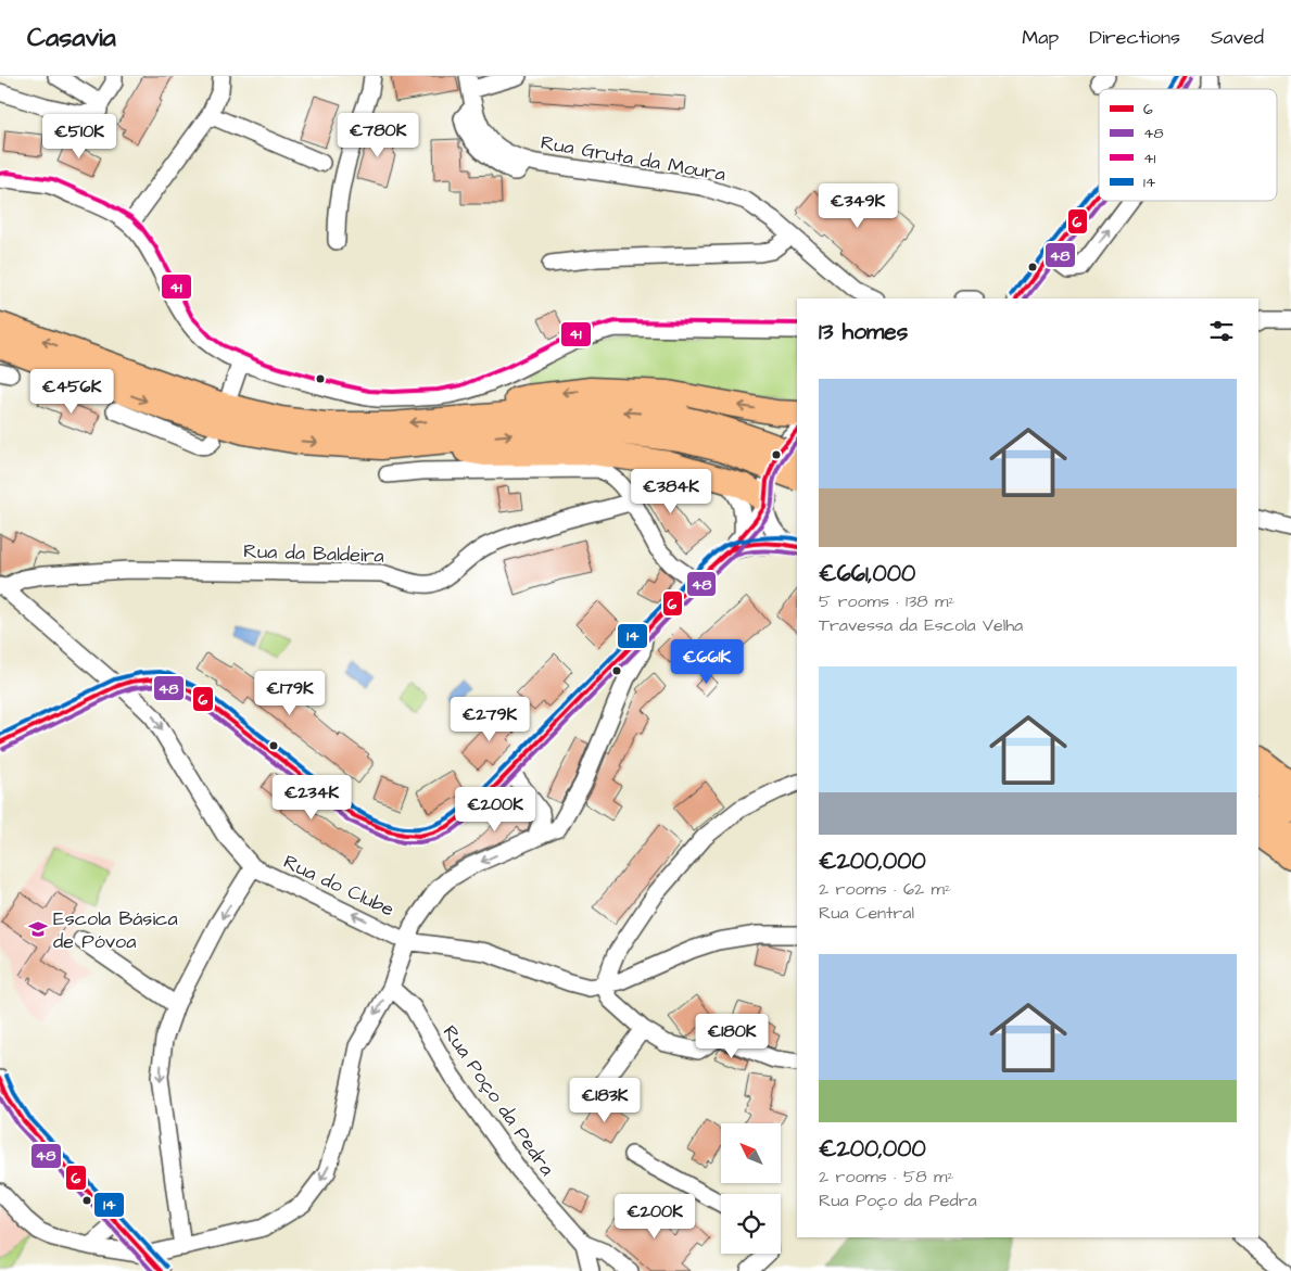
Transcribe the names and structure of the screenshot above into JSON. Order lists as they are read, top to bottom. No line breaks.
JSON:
{"streets":{"street":["Rua Gruta da Moura","Rua da Baldeira","Rua do Clube","Rua Poço da Pedra"]},"places":{"school or university":["Escola Básica de Póvoa"]},"lines":["transit line 6","transit line 14","transit line 48","transit line 41"],"legend":["6","48","41","14"],"north":"top left","page":{"header":"Casavia","nav":["Map","Directions","Saved"],"price":["€780K","€510K","€349K","€456K","€384K","€661K","€179K","€279K","€234K","€200K","€180K","€183K","€200K"],"heading":"13 homes","list":[{"name":"€661,000","note":"5 rooms · 138 m² · Travessa da Escola Velha"},{"name":"€200,000","note":"2 rooms · 62 m² · Rua Central"},{"name":"€200,000","note":"2 rooms · 58 m² · Rua Poço da Pedra"}]}}
